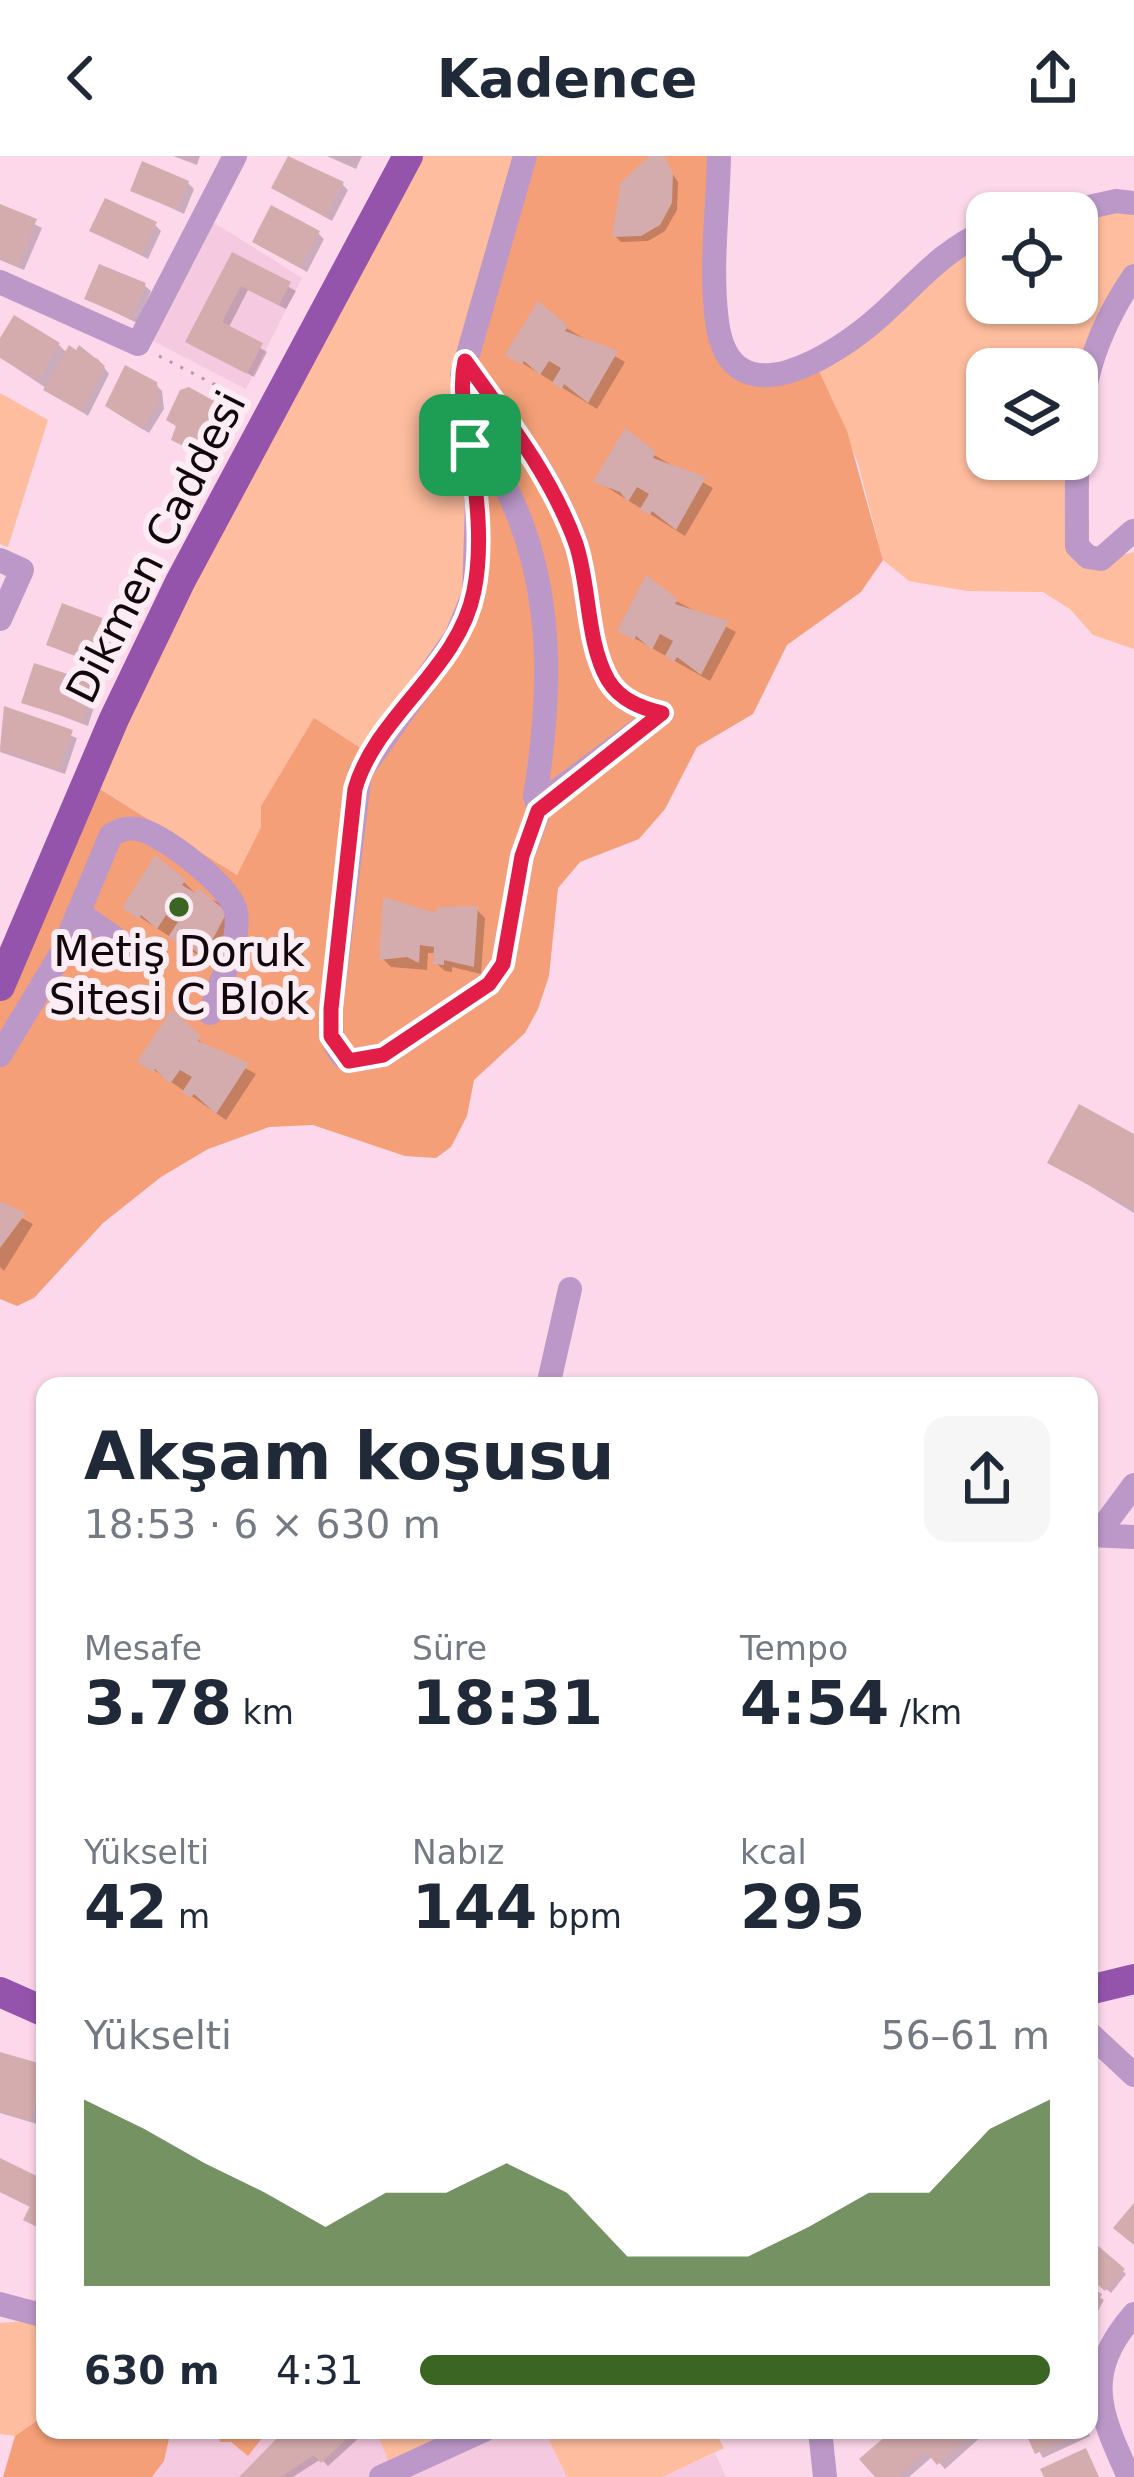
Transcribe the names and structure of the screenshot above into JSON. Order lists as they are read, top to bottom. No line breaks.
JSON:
{"streets":{"main road":["Dikmen Caddesi"]},"places":["Metiş Doruk Sitesi C Blok"],"page":{"header":"Kadence","heading":["Akşam koşusu","18:53 · 6 × 630 m"],"stats":[["Mesafe","3.78 km"],["Süre","18:31"],["Tempo","4:54 /km"],["Yükselti","42 m"],["Nabız","144 bpm"],["kcal","295"]],"chart":["Yükselti","56–61 m"],"list":[{"name":"630 m","note":"4:31"}]}}
